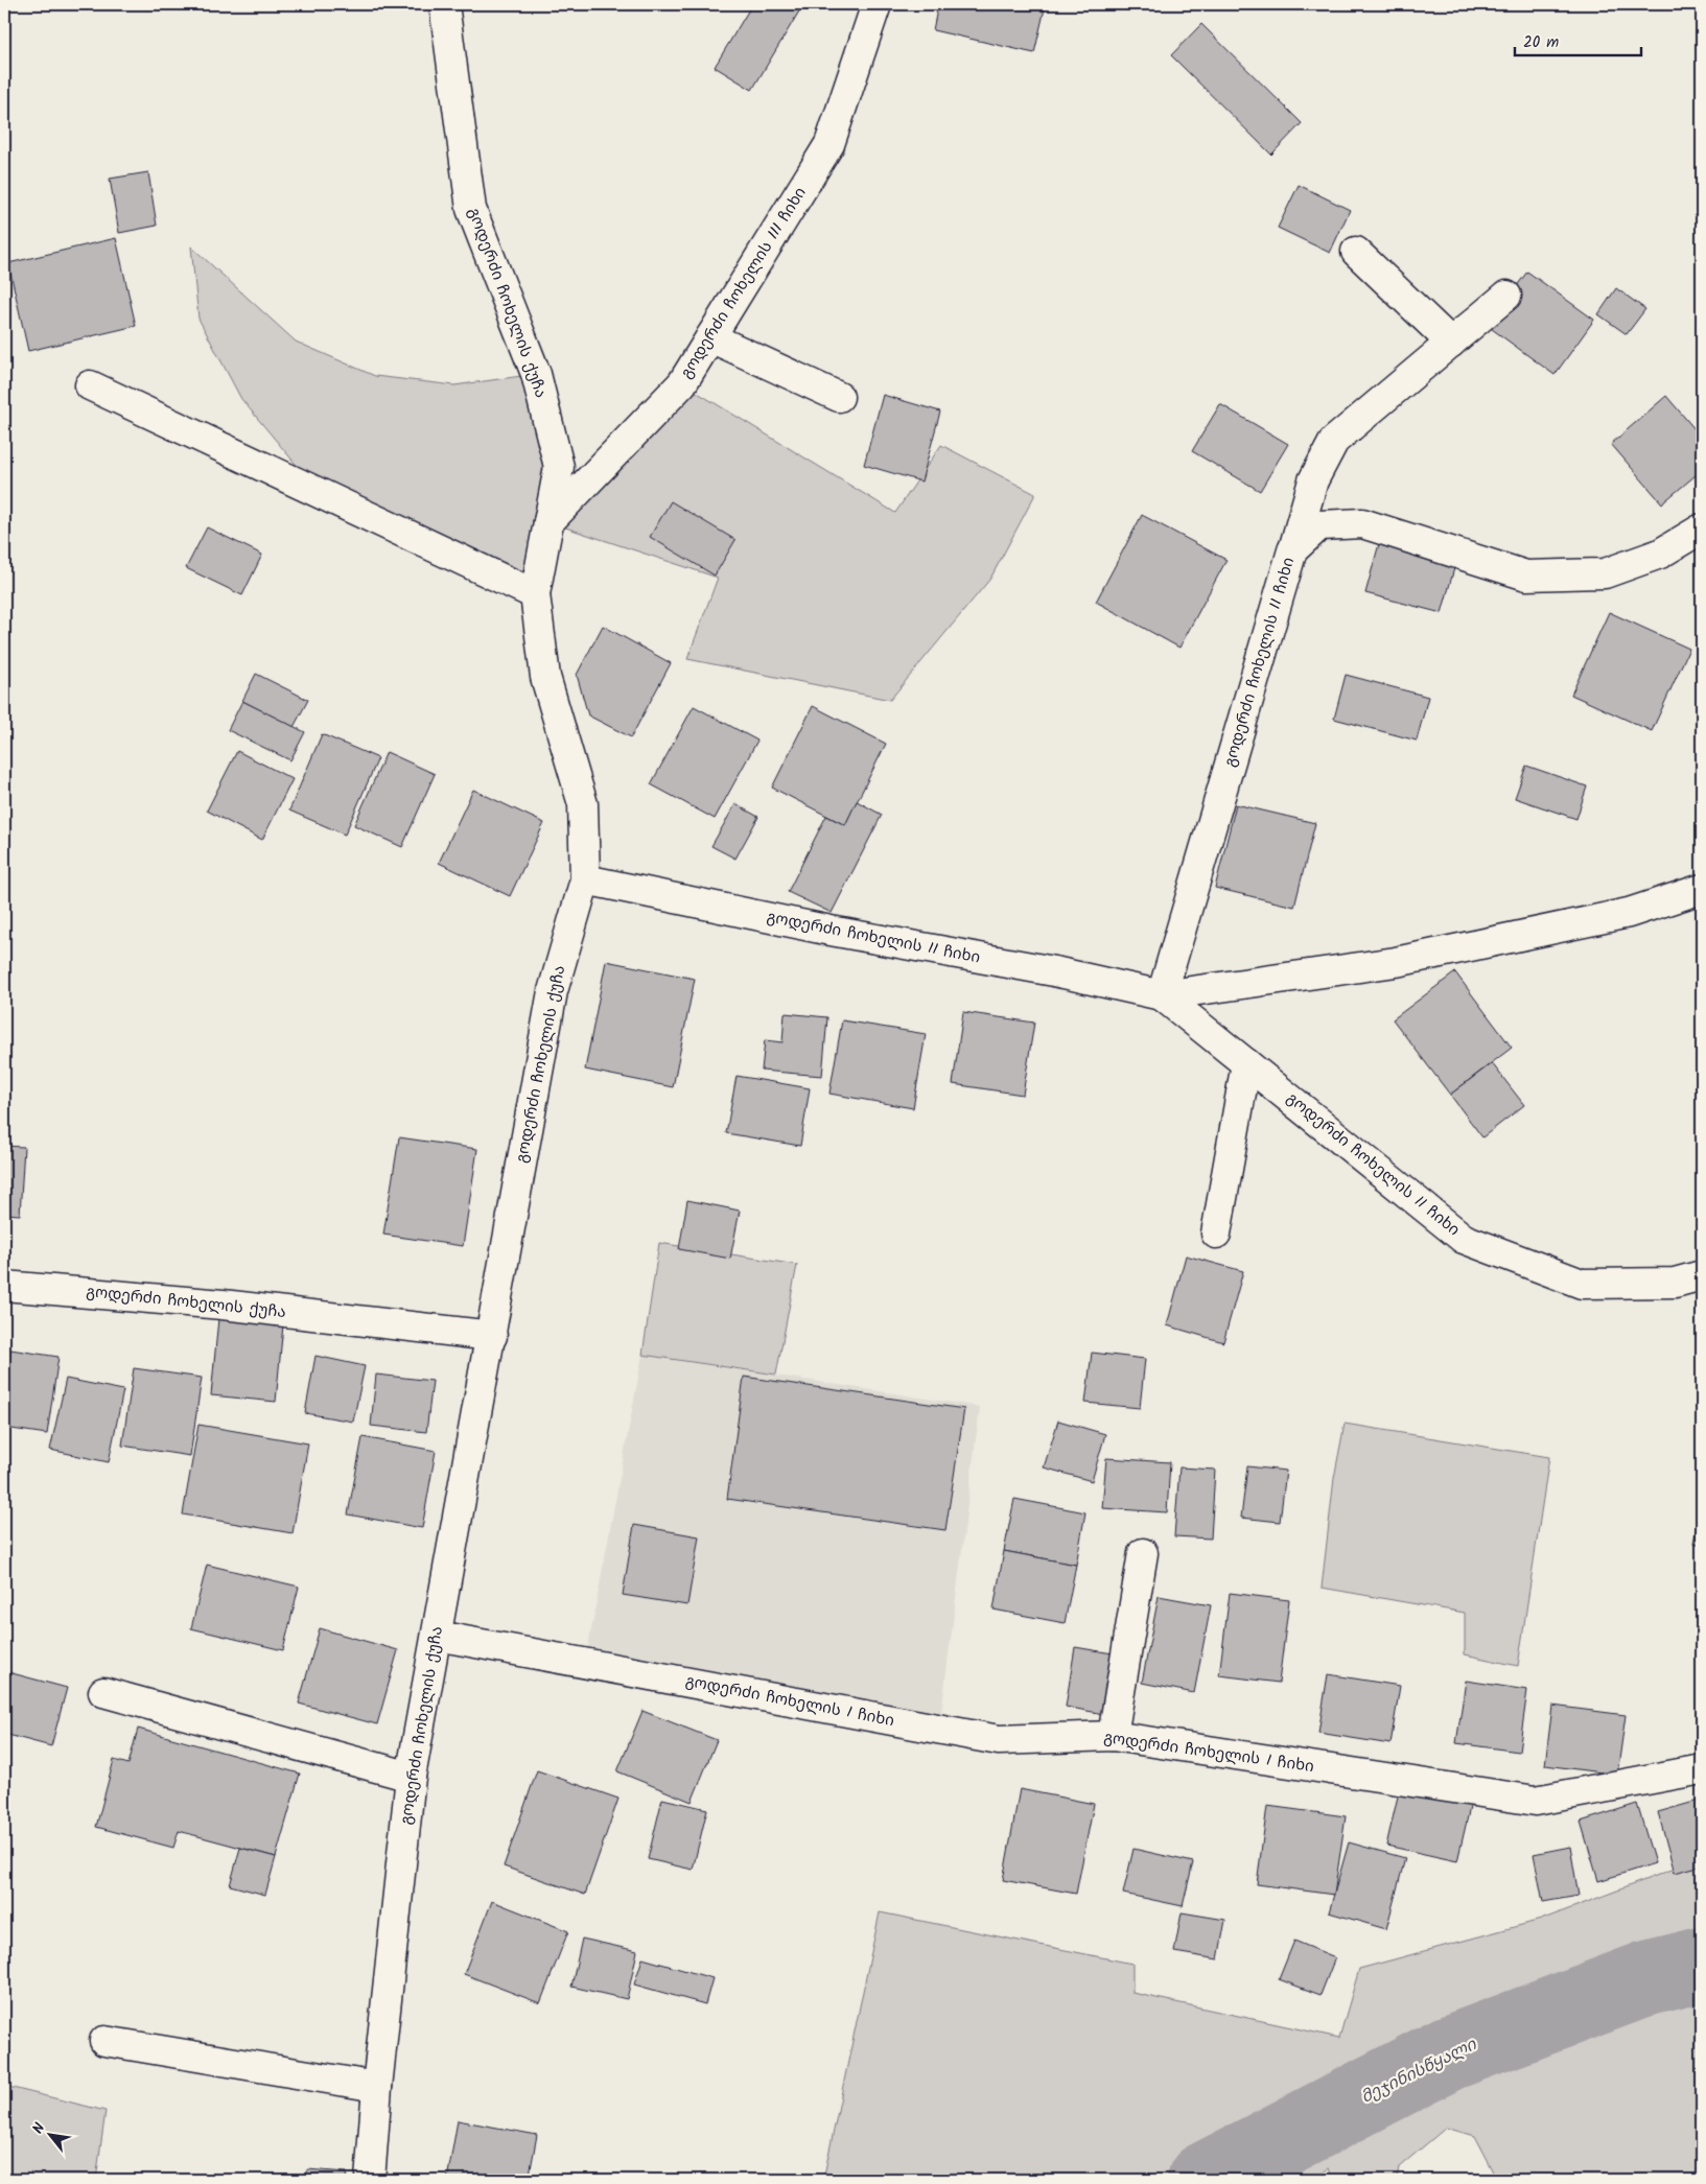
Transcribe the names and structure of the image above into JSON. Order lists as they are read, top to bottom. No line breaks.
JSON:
{"streets":{"street":["გოდერძი ჩოხელის III ჩიხი","გოდერძი ჩოხელის ქუჩა","გოდერძი ჩოხელის II ჩიხი","გოდერძი ჩოხელის I ჩიხი"]},"crossings":[["გოდერძი ჩოხელის III ჩიხი","გოდერძი ჩოხელის ქუჩა"],["გოდერძი ჩოხელის ქუჩა","გოდერძი ჩოხელის II ჩიხი"],["გოდერძი ჩოხელის ქუჩა","გოდერძი ჩოხელის I ჩიხი"]],"water":["მეჯინისწყალი"],"scale_bar":"20 m","north":"top left"}
